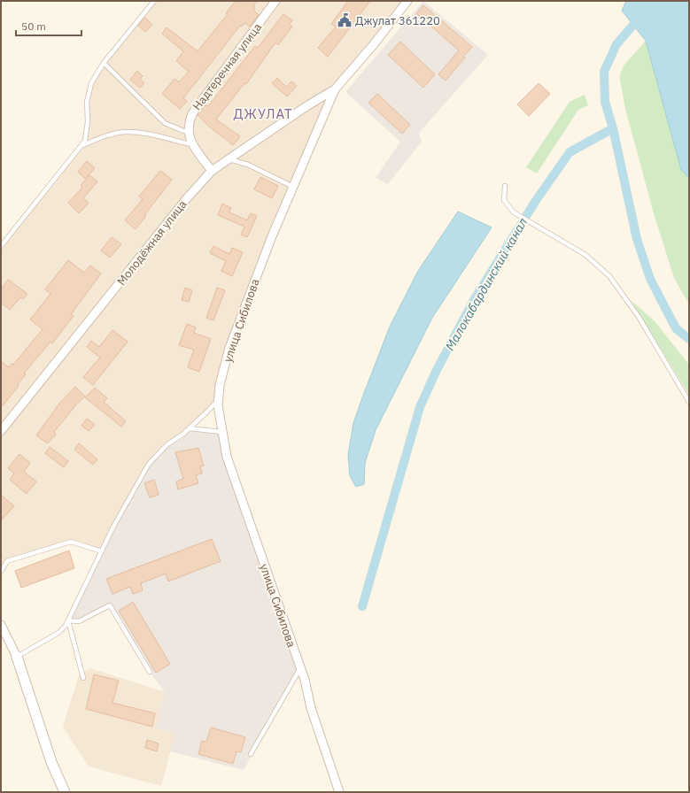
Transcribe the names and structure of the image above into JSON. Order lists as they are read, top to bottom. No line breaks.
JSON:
{"streets":{"street":["Надтеречная улица","Молодёжная улица","улица Сибилова"]},"crossings":[["Надтеречная улица","Молодёжная улица"],["Молодёжная улица","улица Сибилова"]],"districts":["ДЖУЛАТ"],"water":["Малокабардинский канал"],"places":{"public building":["Джулат 361220"]},"scale_bar":"50 m"}
